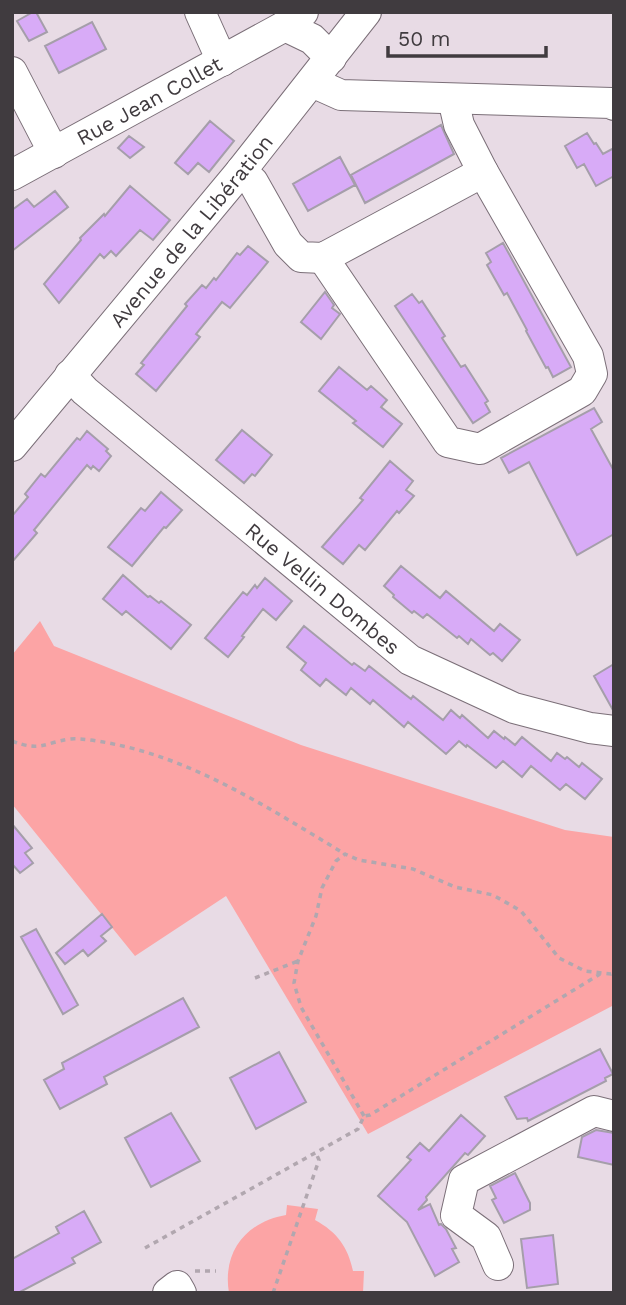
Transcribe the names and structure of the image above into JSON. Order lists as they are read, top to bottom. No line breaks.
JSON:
{"streets":{"street":["Rue Jean Collet","Avenue de la Libération","Rue Vellin Dombes"]},"crossings":[["Rue Jean Collet","Avenue de la Libération"],["Avenue de la Libération","Rue Vellin Dombes"]],"scale_bar":"50 m"}
